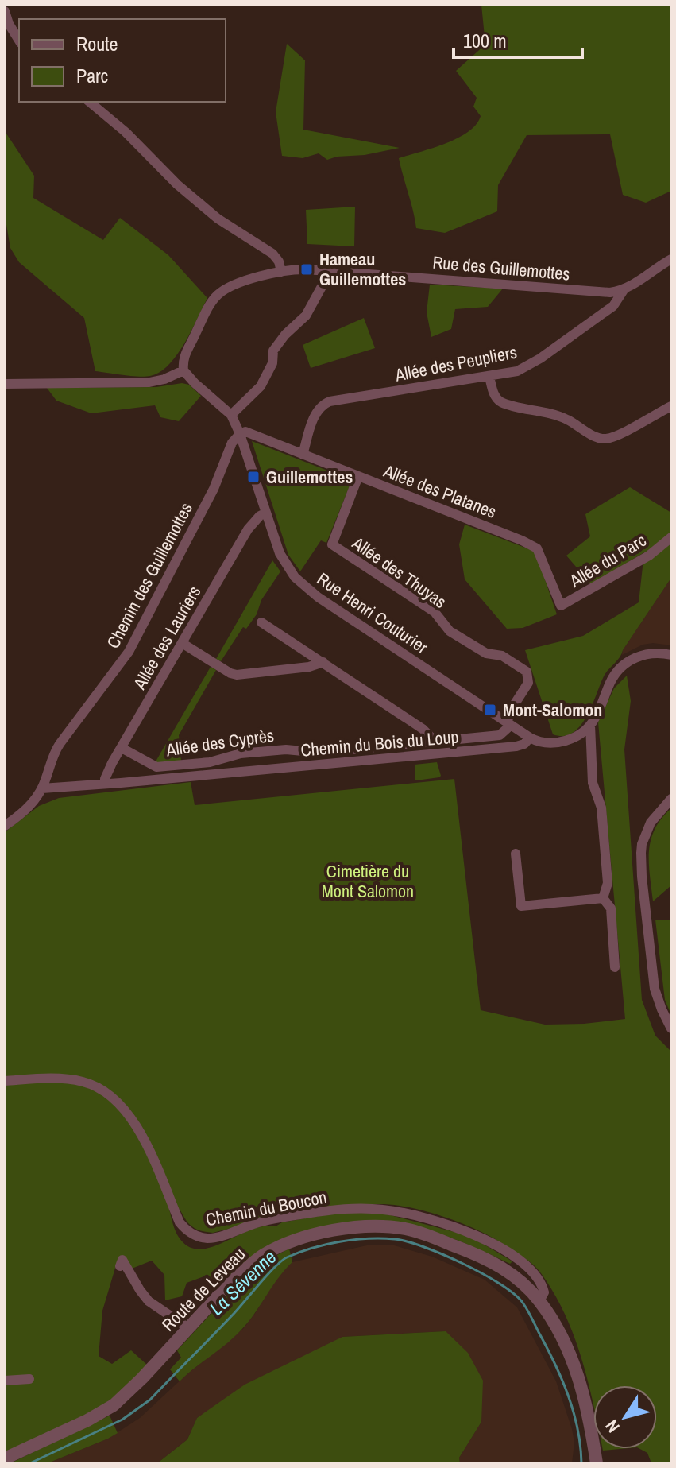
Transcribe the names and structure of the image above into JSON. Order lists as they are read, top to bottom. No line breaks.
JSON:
{"streets":{"street":["Rue des Guillemottes","Allée des Peupliers","Allée des Platanes","Allée du Parc","Allée des Thuyas","Chemin des Guillemottes","Rue Henri Couturier","Allée des Lauriers","Allée des Cyprès","Chemin du Bois du Loup","Chemin du Boucon","Route de Leveau"]},"crossings":[["Rue des Guillemottes","Allée des Peupliers"],["Allée des Peupliers","Allée des Platanes"],["Allée des Platanes","Allée du Parc"],["Allée des Platanes","Allée des Thuyas"],["Allée des Platanes","Chemin des Guillemottes"],["Allée des Platanes","Rue Henri Couturier"],["Allée des Thuyas","Rue Henri Couturier"],["Allée des Thuyas","Allée des Cyprès"],["Chemin des Guillemottes","Rue Henri Couturier"],["Chemin des Guillemottes","Chemin du Bois du Loup"],["Rue Henri Couturier","Allée des Lauriers"],["Rue Henri Couturier","Allée des Cyprès"],["Rue Henri Couturier","Chemin du Bois du Loup"],["Allée des Lauriers","Allée des Cyprès"],["Allée des Lauriers","Chemin du Bois du Loup"],["Chemin du Boucon","Route de Leveau"]],"water":["La Sévenne"],"parks":["Cimetière du Mont Salomon"],"places":{"transit":["Hameau Guillemottes","Guillemottes","Mont-Salomon"]},"legend":["Route","Parc"],"scale_bar":"100 m","north":"bottom left"}
